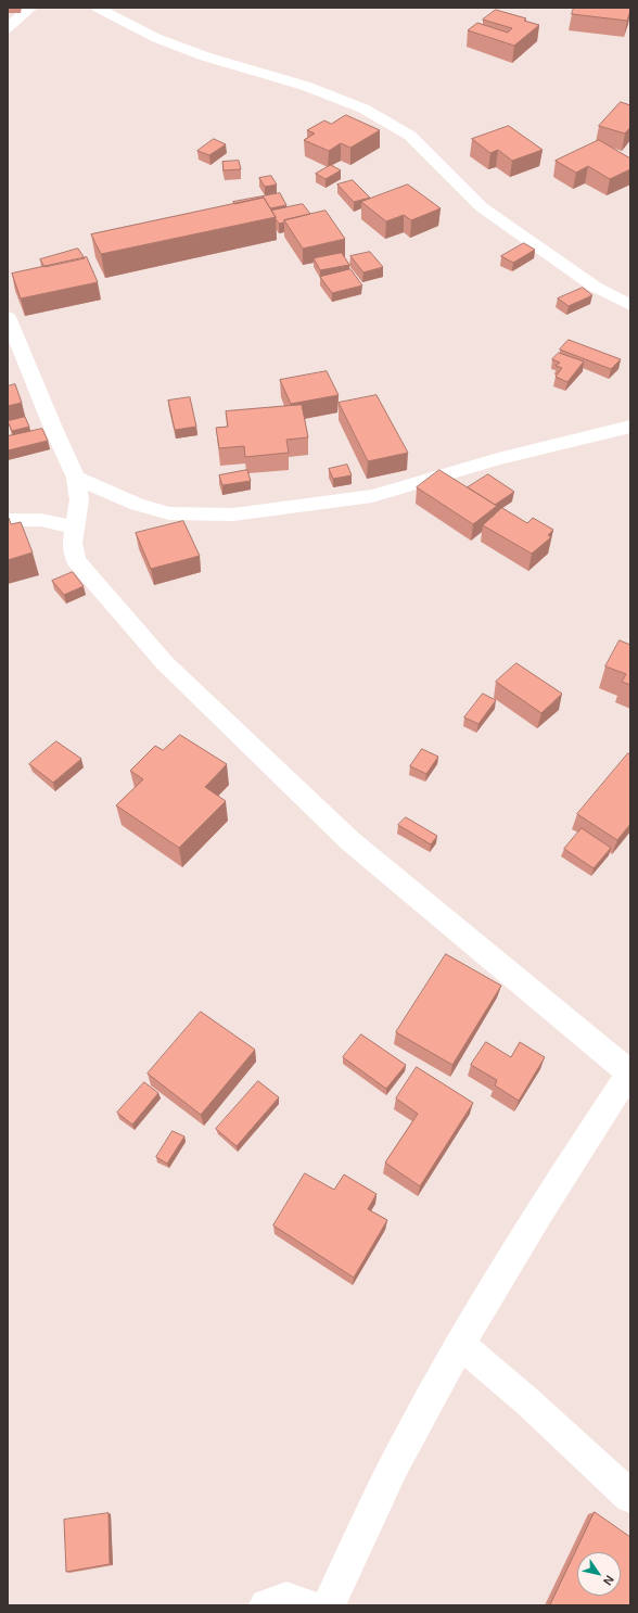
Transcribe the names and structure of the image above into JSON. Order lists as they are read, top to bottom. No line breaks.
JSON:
{"north":"bottom right"}
